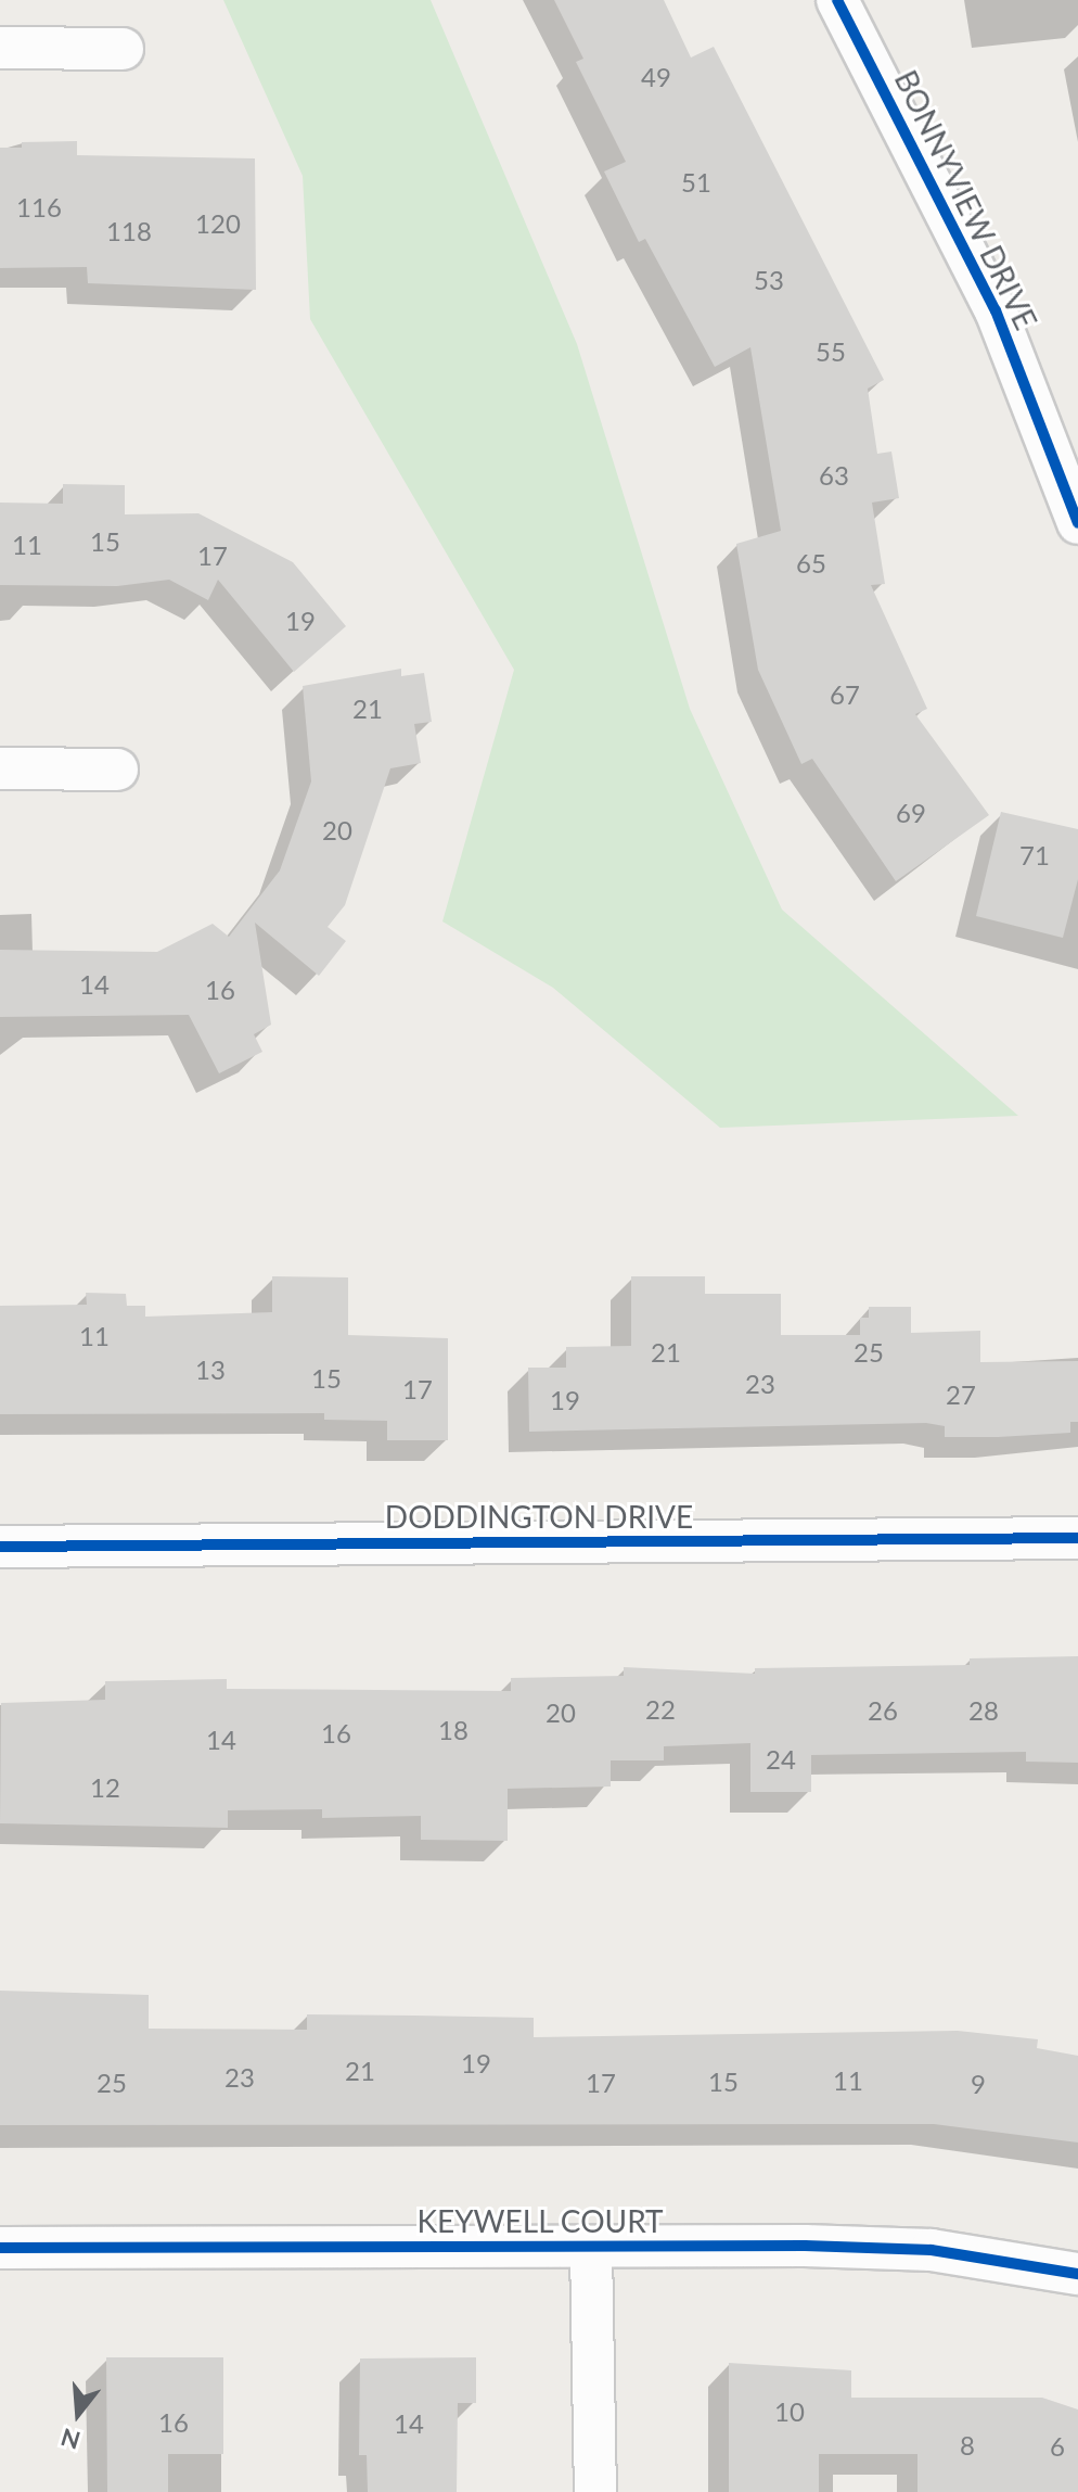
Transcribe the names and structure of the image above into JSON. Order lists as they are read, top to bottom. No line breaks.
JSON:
{"streets":{"street":["BONNYVIEW DRIVE","DODDINGTON DRIVE","KEYWELL COURT"]},"house_numbers":["49","51","116","120","118","53","55","63","15","11","17","65","19","67","21","69","20","71","14","16","11","21","25","13","15","23","17","27","19","22","26","28","20","18","16","14","24","12","19","21","23","11","15","25","17","9","10","16","14","8","6"],"north":"bottom"}
